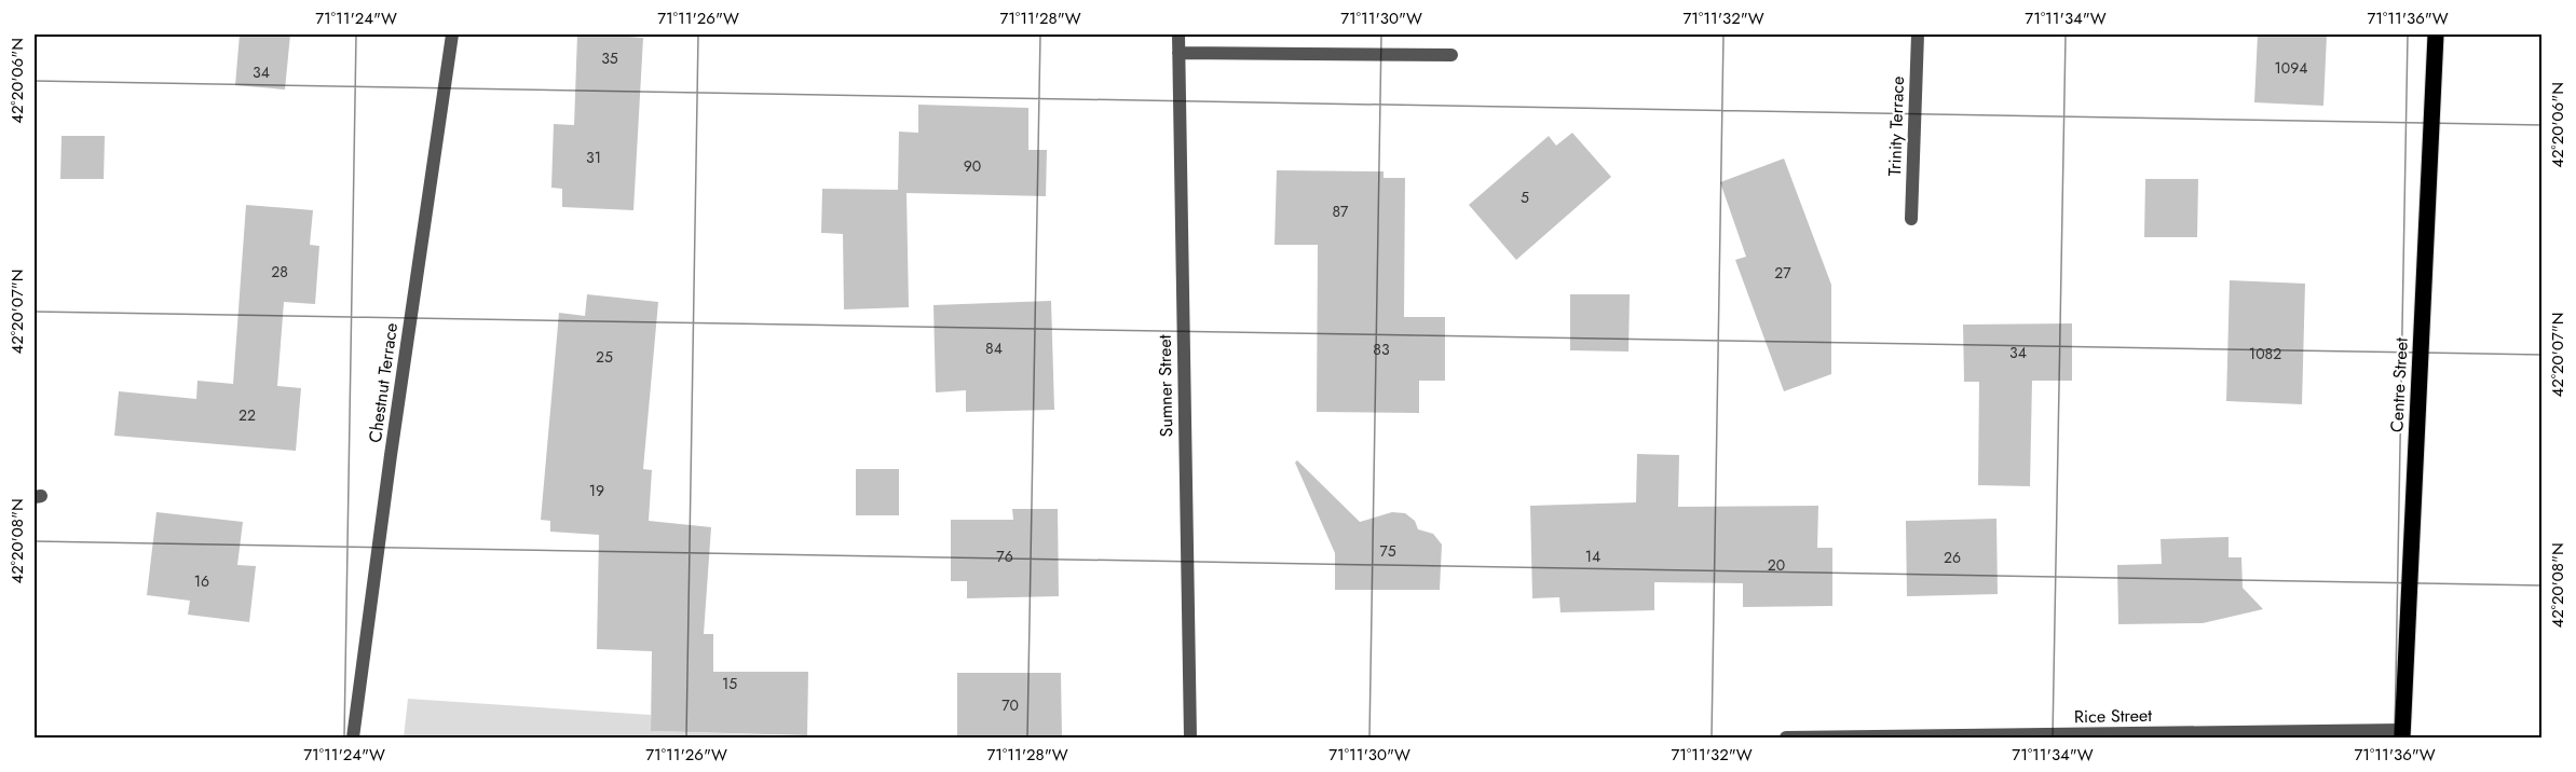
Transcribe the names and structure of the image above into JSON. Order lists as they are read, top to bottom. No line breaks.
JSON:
{"streets":{"main road":["Centre Street"],"street":["Trinity Terrace","Chestnut Terrace","Sumner Street","Rice Street"]},"crossings":[["Centre Street","Rice Street"]],"house_numbers":["35","1094","34","31","90","5","87","28","27","84","83","34","1082","25","22","19","75","76","14","26","20","16","15","70"],"coordinates":["71°11'24\"W","71°11'26\"W","71°11'28\"W","71°11'30\"W","71°11'32\"W","71°11'34\"W","71°11'36\"W","42°20'06\"N","42°20'07\"N","42°20'08\"N"]}
